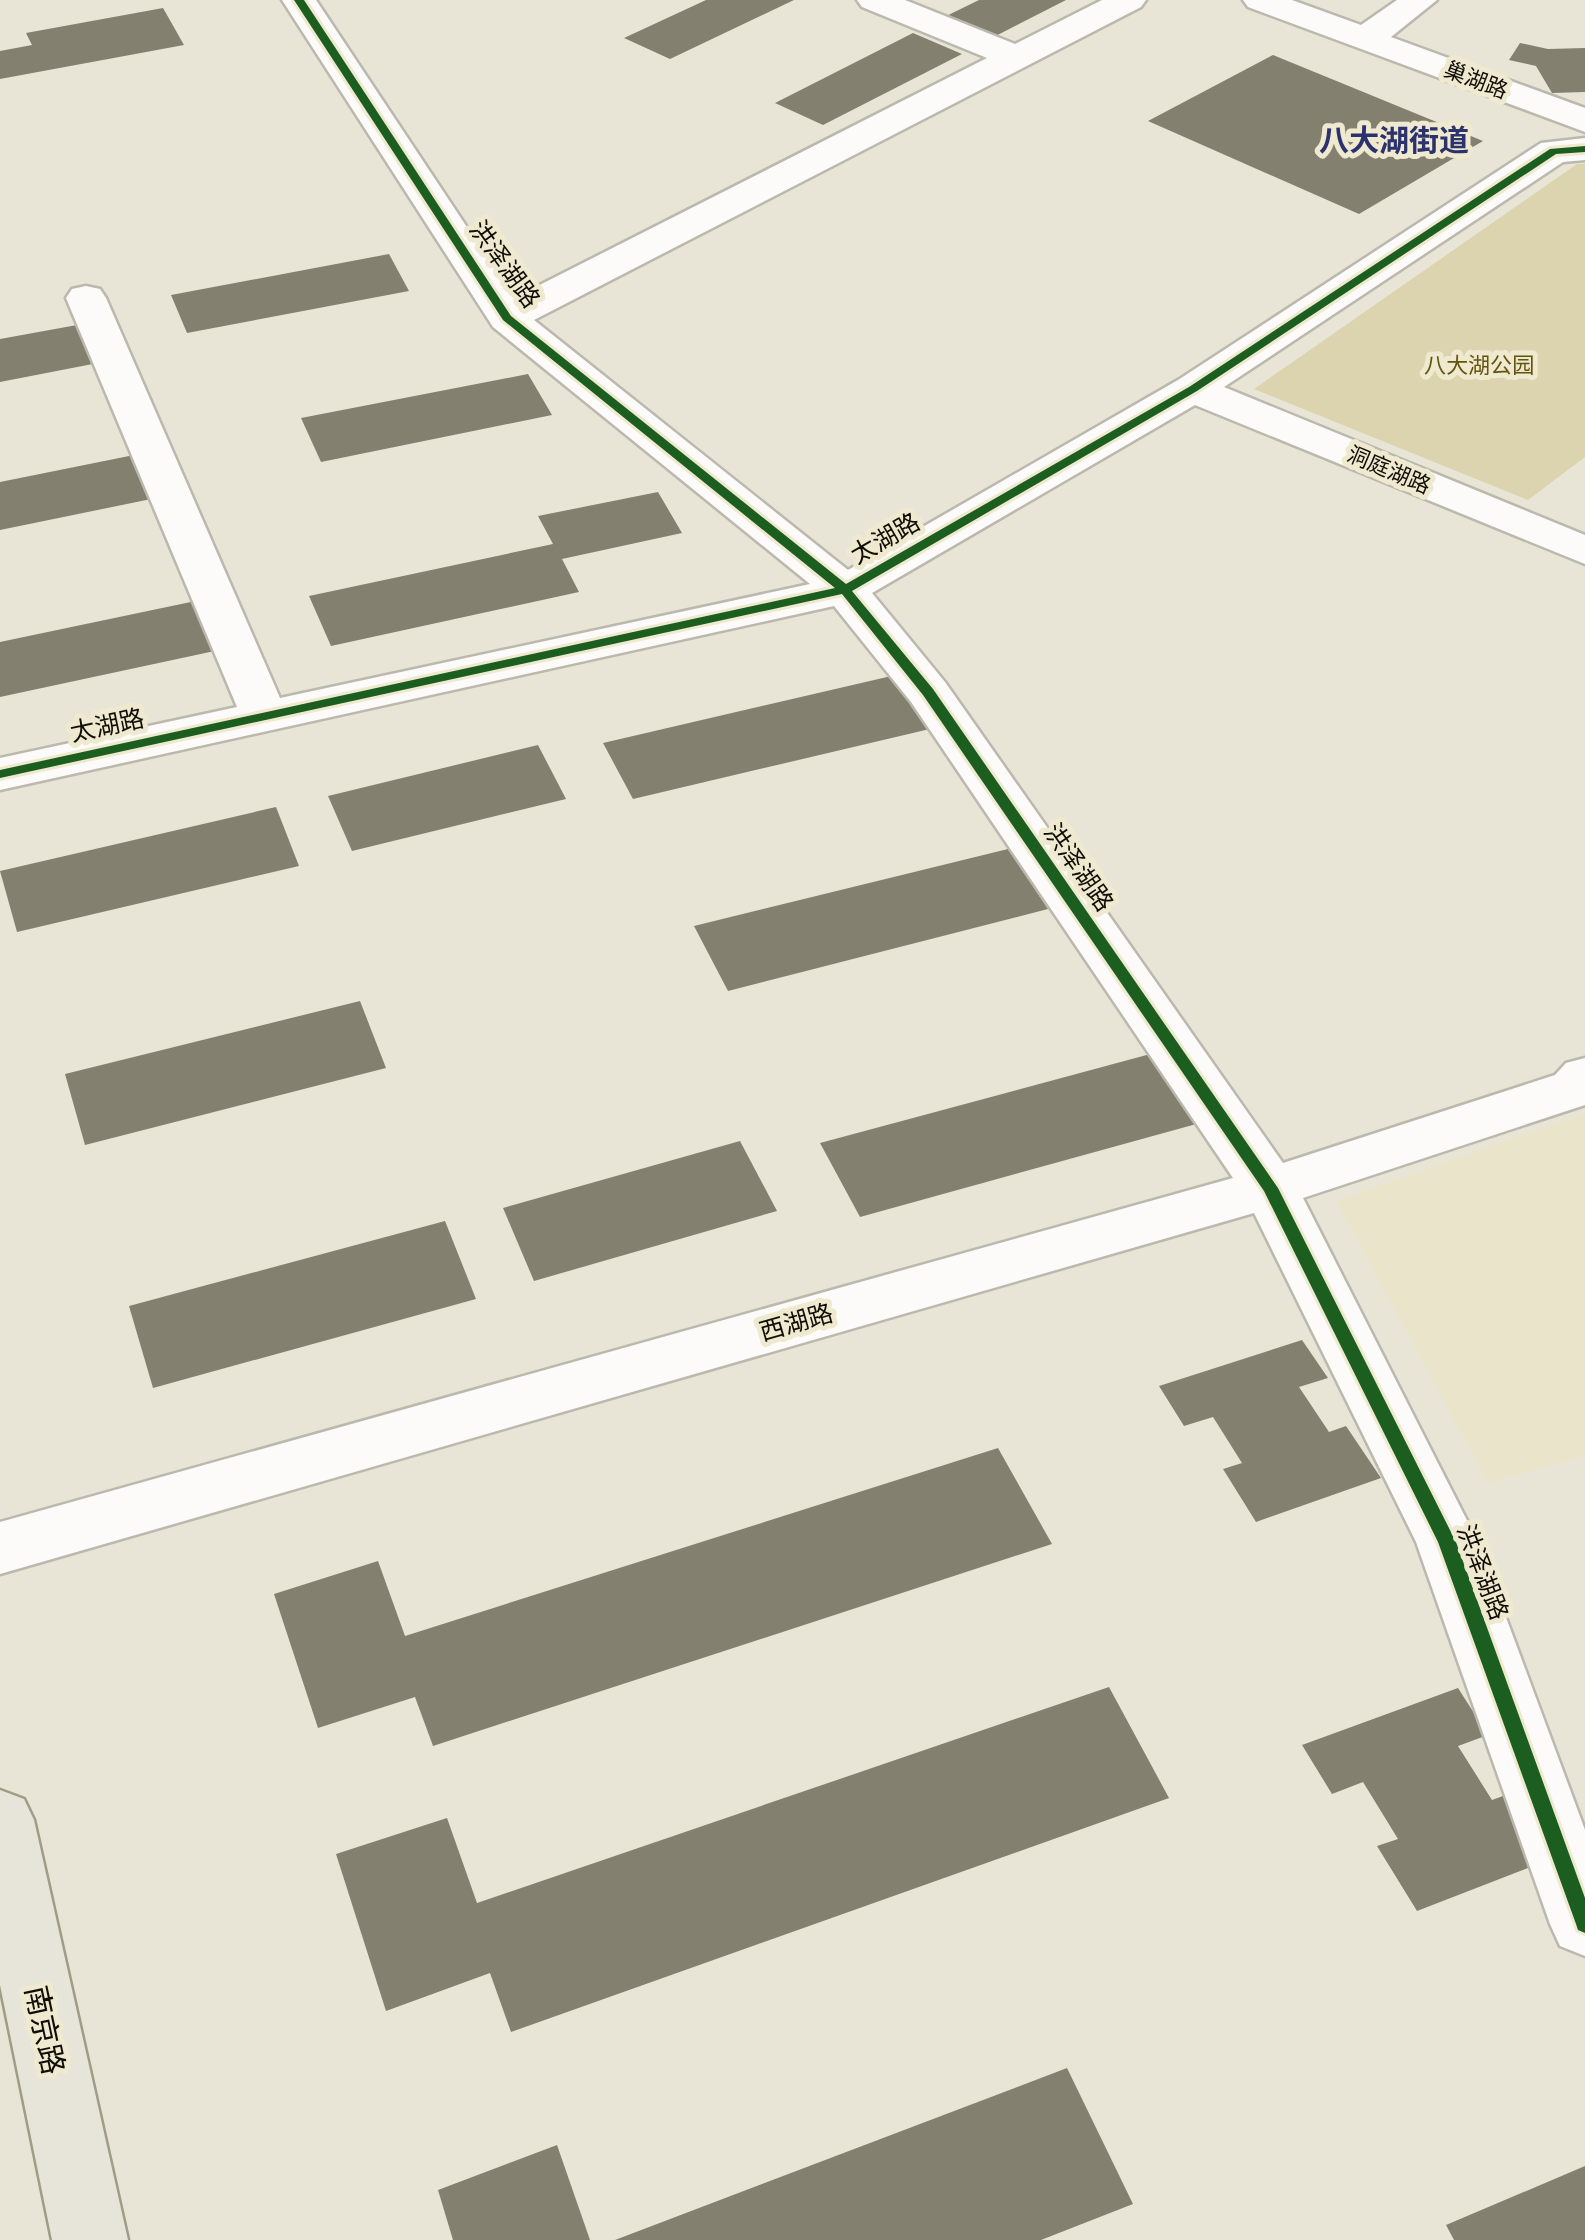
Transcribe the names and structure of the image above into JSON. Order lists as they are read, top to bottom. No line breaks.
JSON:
{"streets":{"main road":["南京路"],"street":["巢湖路","洪泽湖路","洞庭湖路","太湖路","西湖路"]},"crossings":[["洪泽湖路","太湖路"],["洪泽湖路","西湖路"],["洞庭湖路","太湖路"]],"districts":["八大湖街道"],"parks":["八大湖公园"]}
